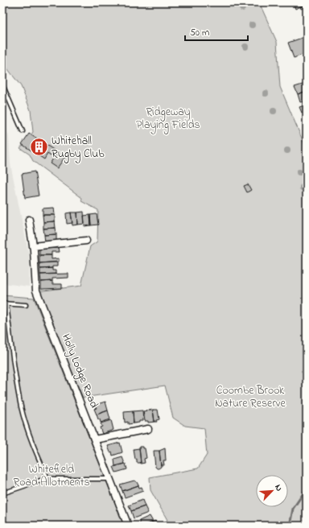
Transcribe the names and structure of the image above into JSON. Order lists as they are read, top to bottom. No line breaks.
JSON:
{"streets":{"street":["Holly Lodge Road"]},"parks":["Ridgeway Playing Fields","Coombe Brook Nature Reserve","Whitefield Road Allotments"],"places":{"building":["Whitehall Rugby Club"]},"scale_bar":"50 m","north":"top right"}
